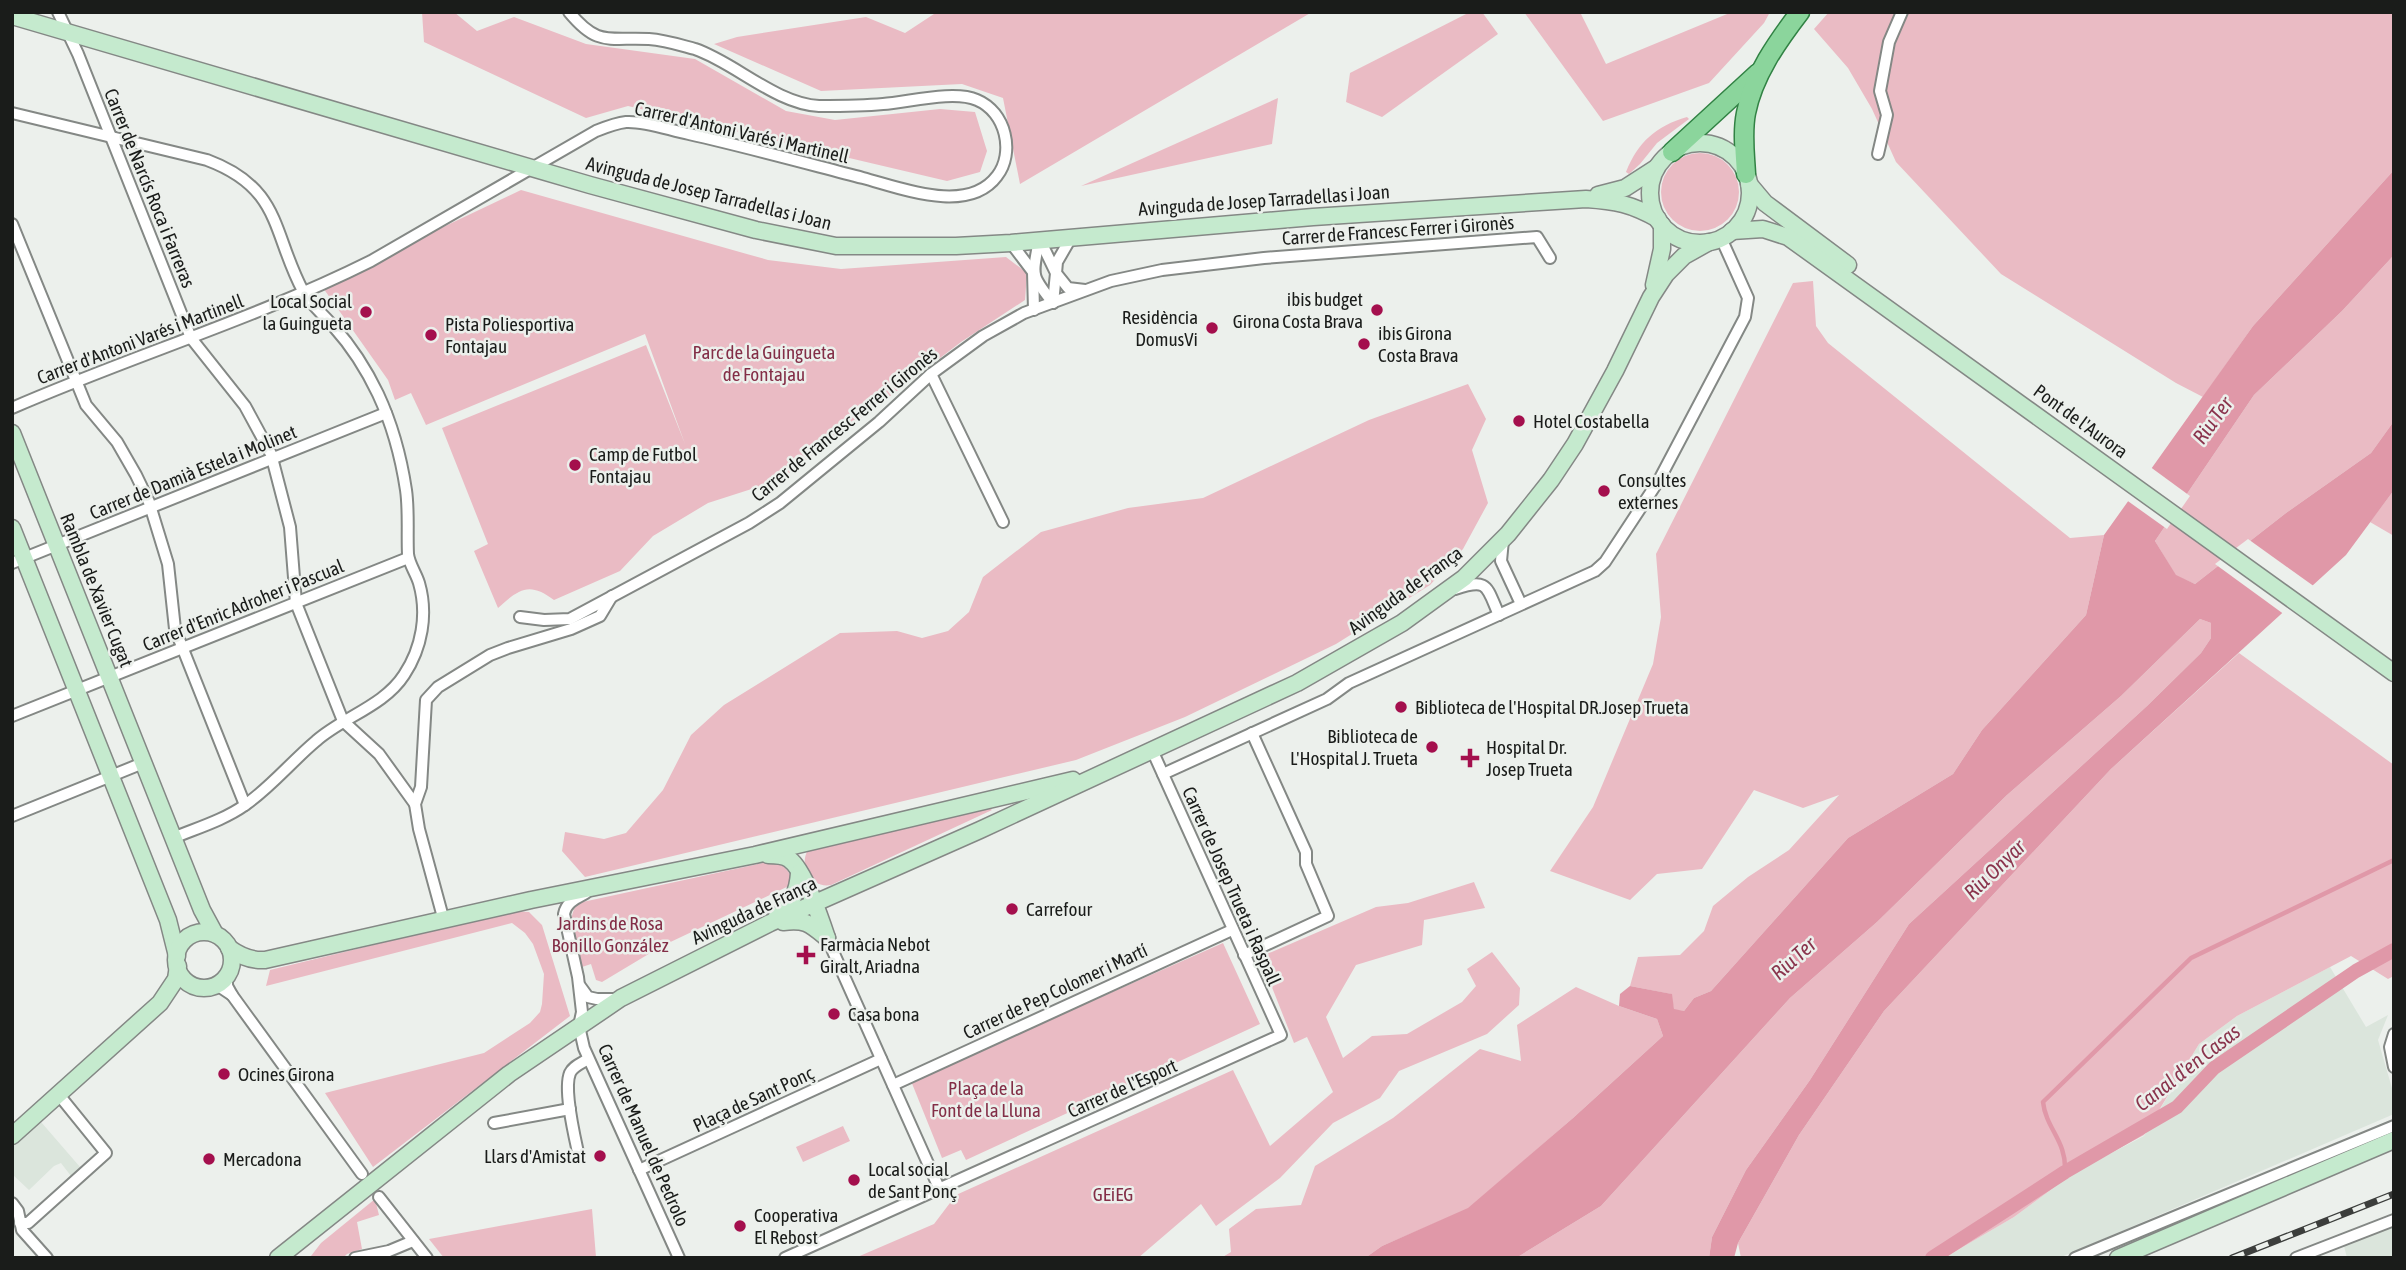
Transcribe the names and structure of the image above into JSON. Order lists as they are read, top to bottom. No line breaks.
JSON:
{"streets":{"main road":["Avinguda de Josep Tarradellas i Joan","Pont de l'Aurora","Rambla de Xavier Cugat","Avinguda de França"],"street":["Carrer d'Antoni Varés i Martinell","Carrer de Narcís Roca i Farreras","Carrer de Francesc Ferrer i Gironès","Carrer de Damià Estela i Molinet","Carrer d'Enric Adroher i Pascual","Carrer de Josep Trueta i Raspall","Carrer de Pep Colomer i Martí","Carrer de l'Esport","Plaça de Sant Ponç","Carrer de Manuel de Pedrolo"]},"crossings":[["Carrer d'Antoni Varés i Martinell","Carrer de Narcís Roca i Farreras"],["Carrer d'Antoni Varés i Martinell","Avinguda de Josep Tarradellas i Joan"],["Carrer de Narcís Roca i Farreras","Avinguda de Josep Tarradellas i Joan"],["Carrer de Narcís Roca i Farreras","Carrer de Damià Estela i Molinet"],["Carrer de Narcís Roca i Farreras","Carrer d'Enric Adroher i Pascual"],["Avinguda de Josep Tarradellas i Joan","Pont de l'Aurora"],["Avinguda de Josep Tarradellas i Joan","Avinguda de França"],["Pont de l'Aurora","Avinguda de França"],["Carrer de Damià Estela i Molinet","Rambla de Xavier Cugat"],["Rambla de Xavier Cugat","Avinguda de França"],["Rambla de Xavier Cugat","Carrer d'Enric Adroher i Pascual"],["Avinguda de França","Carrer de Josep Trueta i Raspall"],["Avinguda de França","Carrer de Manuel de Pedrolo"],["Carrer de Josep Trueta i Raspall","Carrer de Pep Colomer i Martí"],["Carrer de Josep Trueta i Raspall","Carrer de l'Esport"],["Plaça de Sant Ponç","Carrer de Manuel de Pedrolo"]],"water":["Riu Ter","Riu Onyar","Canal d'en Casas"],"parks":["Parc de la Guingueta de Fontajau","Jardins de Rosa Bonillo González","Plaça de la Font de la Lluna","GEiEG"],"places":{"other":["ibis budget Girona Costa Brava","Local Social la Guingueta","Residència DomusVi","Pista Poliesportiva Fontajau","ibis Girona Costa Brava","Hotel Costabella","Camp de Futbol Fontajau","Consultes externes","Biblioteca de l'Hospital DR.Josep Trueta","Biblioteca de L'Hospital J. Trueta","Carrefour","Casa bona","Ocines Girona","Llars d'Amistat","Mercadona","Local social de Sant Ponç","Cooperativa El Rebost"],"health":["Hospital Dr. Josep Trueta","Farmàcia Nebot Giralt, Ariadna"]}}
